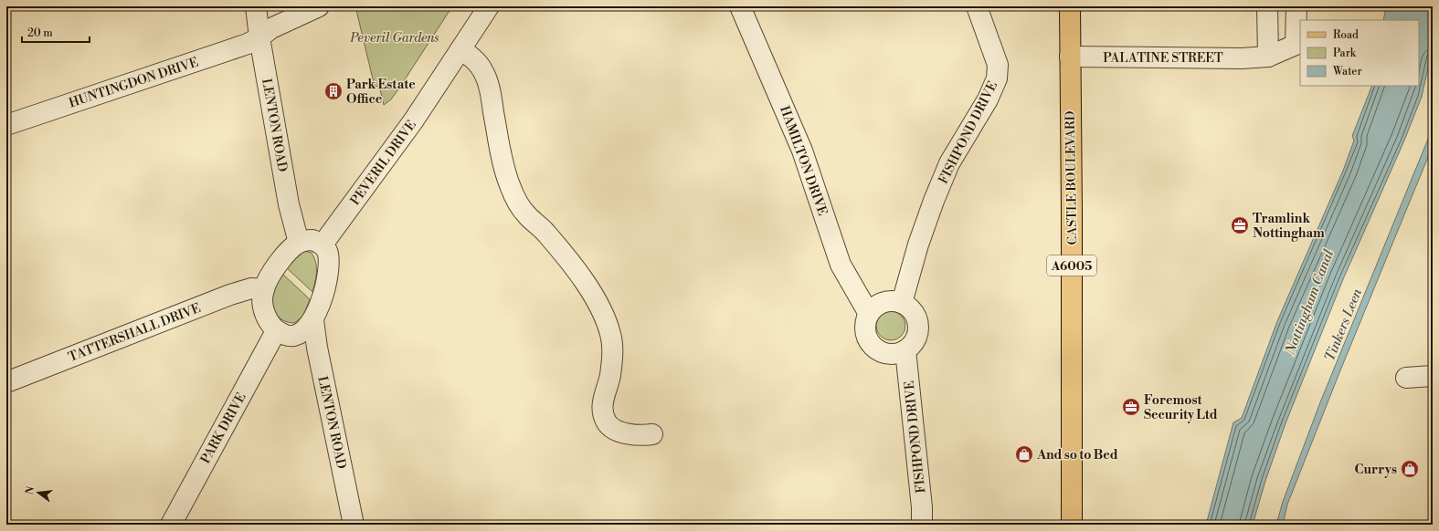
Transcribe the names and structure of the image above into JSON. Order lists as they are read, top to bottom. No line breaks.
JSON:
{"streets":{"main road":["CASTLE BOULEVARD","A6005"],"street":["PALATINE STREET","HUNTINGDON DRIVE","LENTON ROAD","FISHPOND DRIVE","HAMILTON DRIVE","PEVERIL DRIVE","TATTERSHALL DRIVE","PARK DRIVE"]},"crossings":[["PALATINE STREET","CASTLE BOULEVARD"],["HUNTINGDON DRIVE","LENTON ROAD"],["LENTON ROAD","PEVERIL DRIVE"],["LENTON ROAD","TATTERSHALL DRIVE"],["LENTON ROAD","PARK DRIVE"],["FISHPOND DRIVE","HAMILTON DRIVE"],["PEVERIL DRIVE","TATTERSHALL DRIVE"],["PEVERIL DRIVE","PARK DRIVE"],["TATTERSHALL DRIVE","PARK DRIVE"]],"water":["Nottingham Canal","Tinkers Leen"],"parks":["Peveril Gardens"],"places":{"building":["Park Estate Office"],"office":["Tramlink Nottingham","Foremost Security Ltd"],"shop":["And so to Bed","Currys"]},"legend":["Road","Park","Water"],"scale_bar":"20 m","north":"left"}
